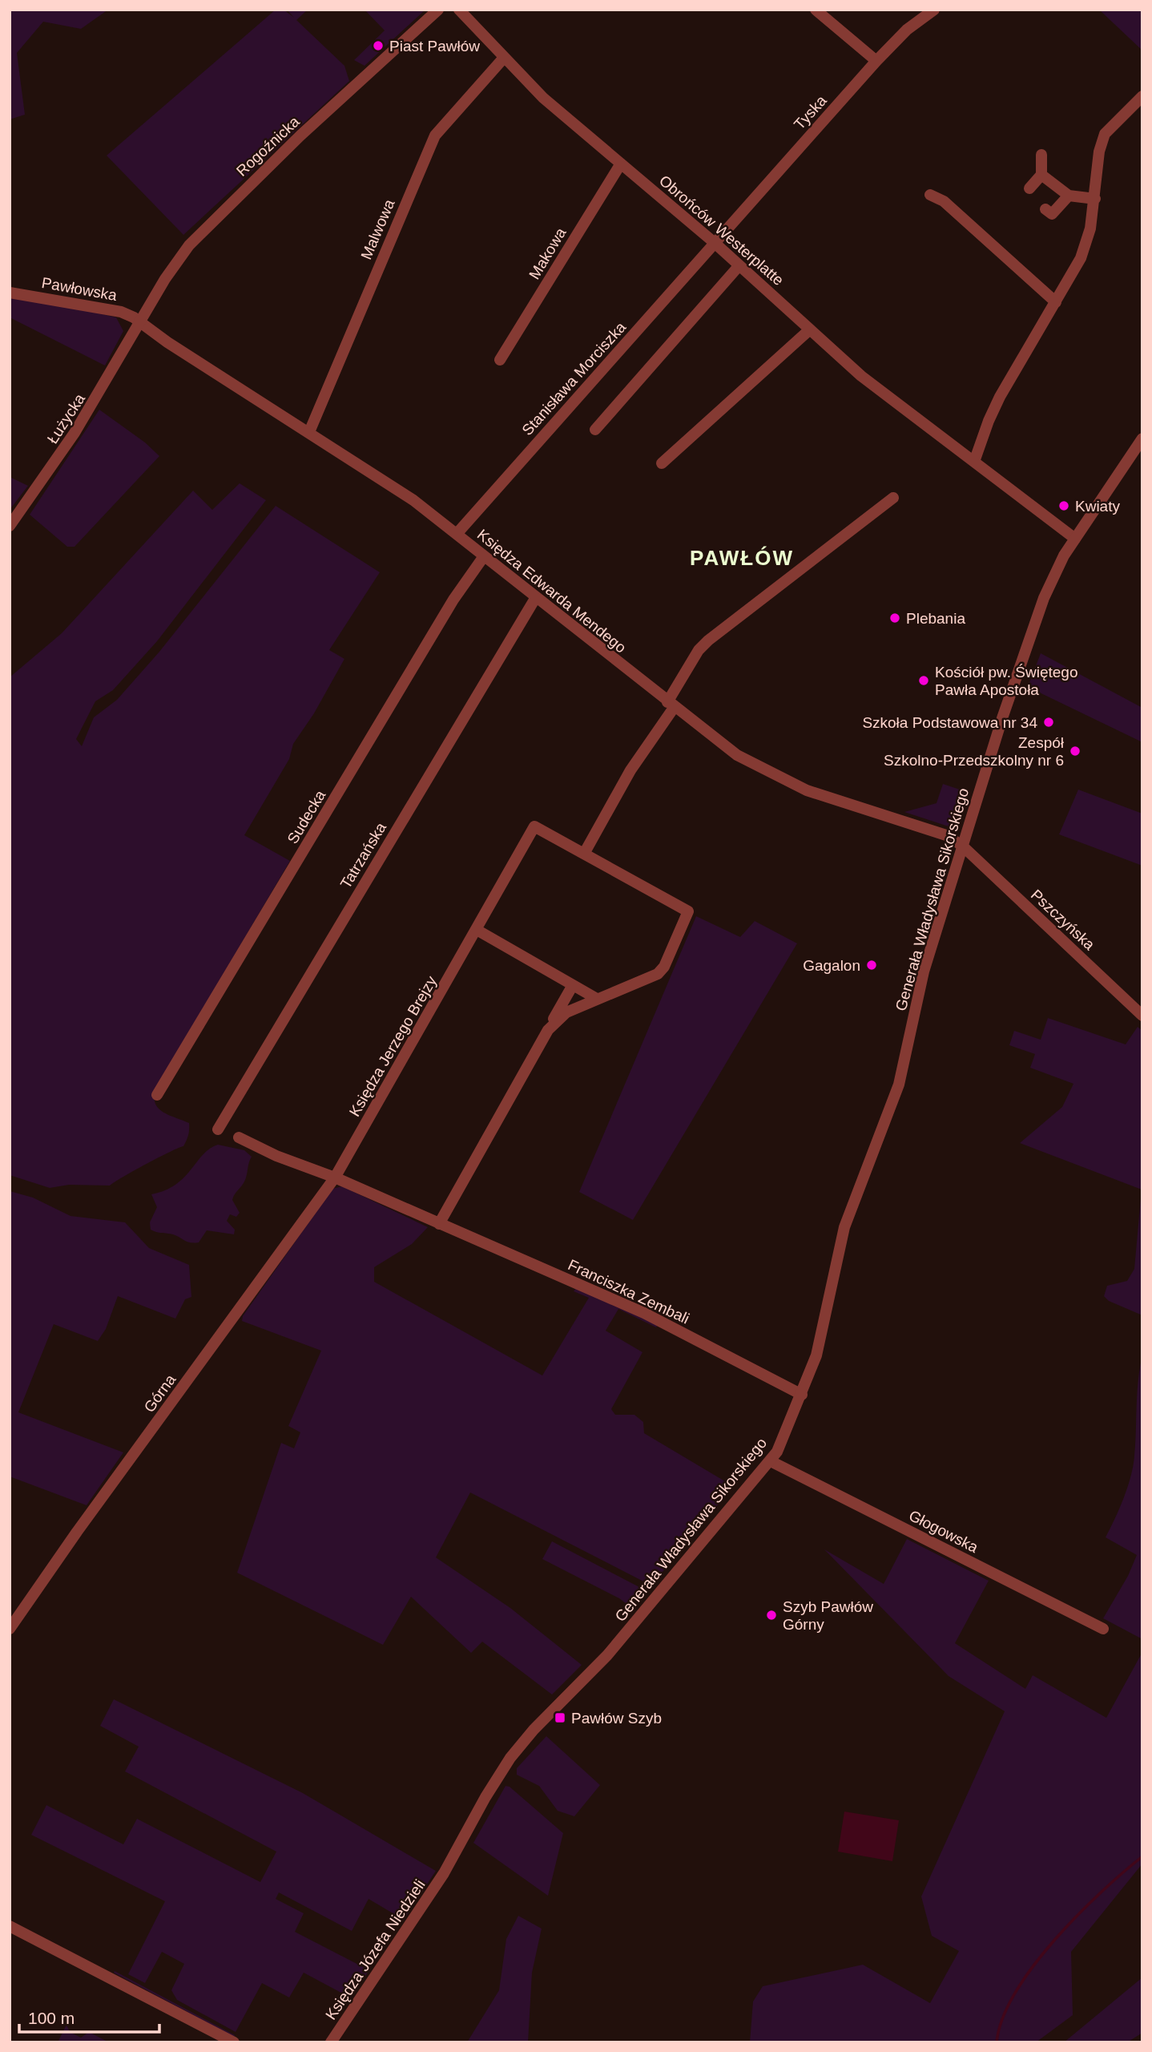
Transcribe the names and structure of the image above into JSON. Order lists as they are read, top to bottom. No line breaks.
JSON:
{"streets":{"street":["Tyska","Rogoźnicka","Malwowa","Obrońców Westerplatte","Makowa","Pawłowska","Stanisława Morciszka","Łużycka","Księdza Edwarda Mendego","Sudecka","Tatrzańska","Generała Władysława Sikorskiego","Pszczyńska","Księdza Jerzego Brejzy","Franciszka Zembali","Górna","Głogowska","Księdza Józefa Niedzieli"]},"crossings":[["Tyska","Obrońców Westerplatte"],["Tyska","Stanisława Morciszka"],["Rogoźnicka","Pawłowska"],["Rogoźnicka","Łużycka"],["Rogoźnicka","Księdza Edwarda Mendego"],["Malwowa","Obrońców Westerplatte"],["Malwowa","Księdza Edwarda Mendego"],["Obrońców Westerplatte","Makowa"],["Obrońców Westerplatte","Stanisława Morciszka"],["Obrońców Westerplatte","Generała Władysława Sikorskiego"],["Pawłowska","Łużycka"],["Pawłowska","Księdza Edwarda Mendego"],["Stanisława Morciszka","Księdza Edwarda Mendego"],["Łużycka","Księdza Edwarda Mendego"],["Księdza Edwarda Mendego","Sudecka"],["Księdza Edwarda Mendego","Tatrzańska"],["Księdza Edwarda Mendego","Generała Władysława Sikorskiego"],["Księdza Edwarda Mendego","Pszczyńska"],["Generała Władysława Sikorskiego","Pszczyńska"],["Generała Władysława Sikorskiego","Franciszka Zembali"],["Generała Władysława Sikorskiego","Głogowska"],["Generała Władysława Sikorskiego","Księdza Józefa Niedzieli"],["Księdza Jerzego Brejzy","Franciszka Zembali"],["Księdza Jerzego Brejzy","Górna"],["Franciszka Zembali","Górna"]],"districts":["PAWŁÓW"],"places":{"other":["Piast Pawłów","Kwiaty","Plebania","Kościół pw. Świętego Pawła Apostoła","Szkoła Podstawowa nr 34","Zespół Szkolno-Przedszkolny nr 6","Gagalon","Szyb Pawłów Górny"],"transit":["Pawłów Szyb"]},"scale_bar":"100 m"}
